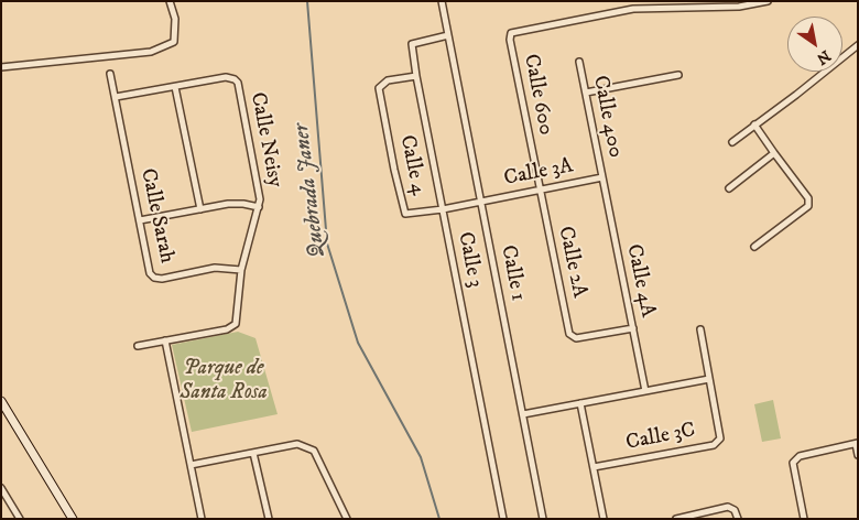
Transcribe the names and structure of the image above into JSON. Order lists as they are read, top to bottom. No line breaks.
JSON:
{"streets":{"street":["Calle 600","Calle 400","Calle Neisy","Calle 4","Calle 3A","Calle Sarah","Calle 3","Calle 2A","Calle 1","Calle 4A","Calle 3C"]},"crossings":[["Calle 600","Calle 3A"],["Calle 600","Calle 2A"],["Calle 400","Calle 3A"],["Calle 400","Calle 4A"],["Calle Neisy","Calle Sarah"],["Calle 4","Calle 3A"],["Calle 4","Calle 3"],["Calle 4","Calle 1"],["Calle 3A","Calle 2A"],["Calle 3A","Calle 1"],["Calle 3A","Calle 4A"],["Calle 3","Calle 1"],["Calle 2A","Calle 4A"]],"water":["Quebrada Janer"],"parks":["Parque de Santa Rosa"],"north":"bottom right"}
